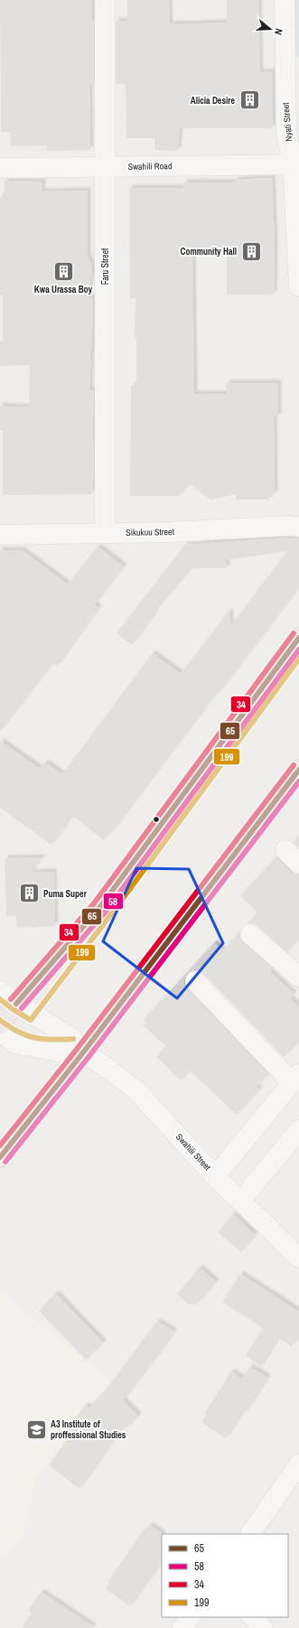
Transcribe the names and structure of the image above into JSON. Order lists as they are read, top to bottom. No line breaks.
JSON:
{"streets":{"street":["Nyati Street","Swahili Road","Faru Street","Sikukuu Street","Swahili Street"]},"crossings":[["Nyati Street","Swahili Road"],["Swahili Road","Faru Street"],["Faru Street","Sikukuu Street"]],"places":{"building":["Alicia Desire","Community Hall","Kwa Urassa Boy","Puma Super"],"school or university":["A3 Institute of proffessional Studies"]},"lines":["transit line 34","transit line 65","transit line 58","transit line 199"],"legend":["65","58","34","199"],"north":"right"}
